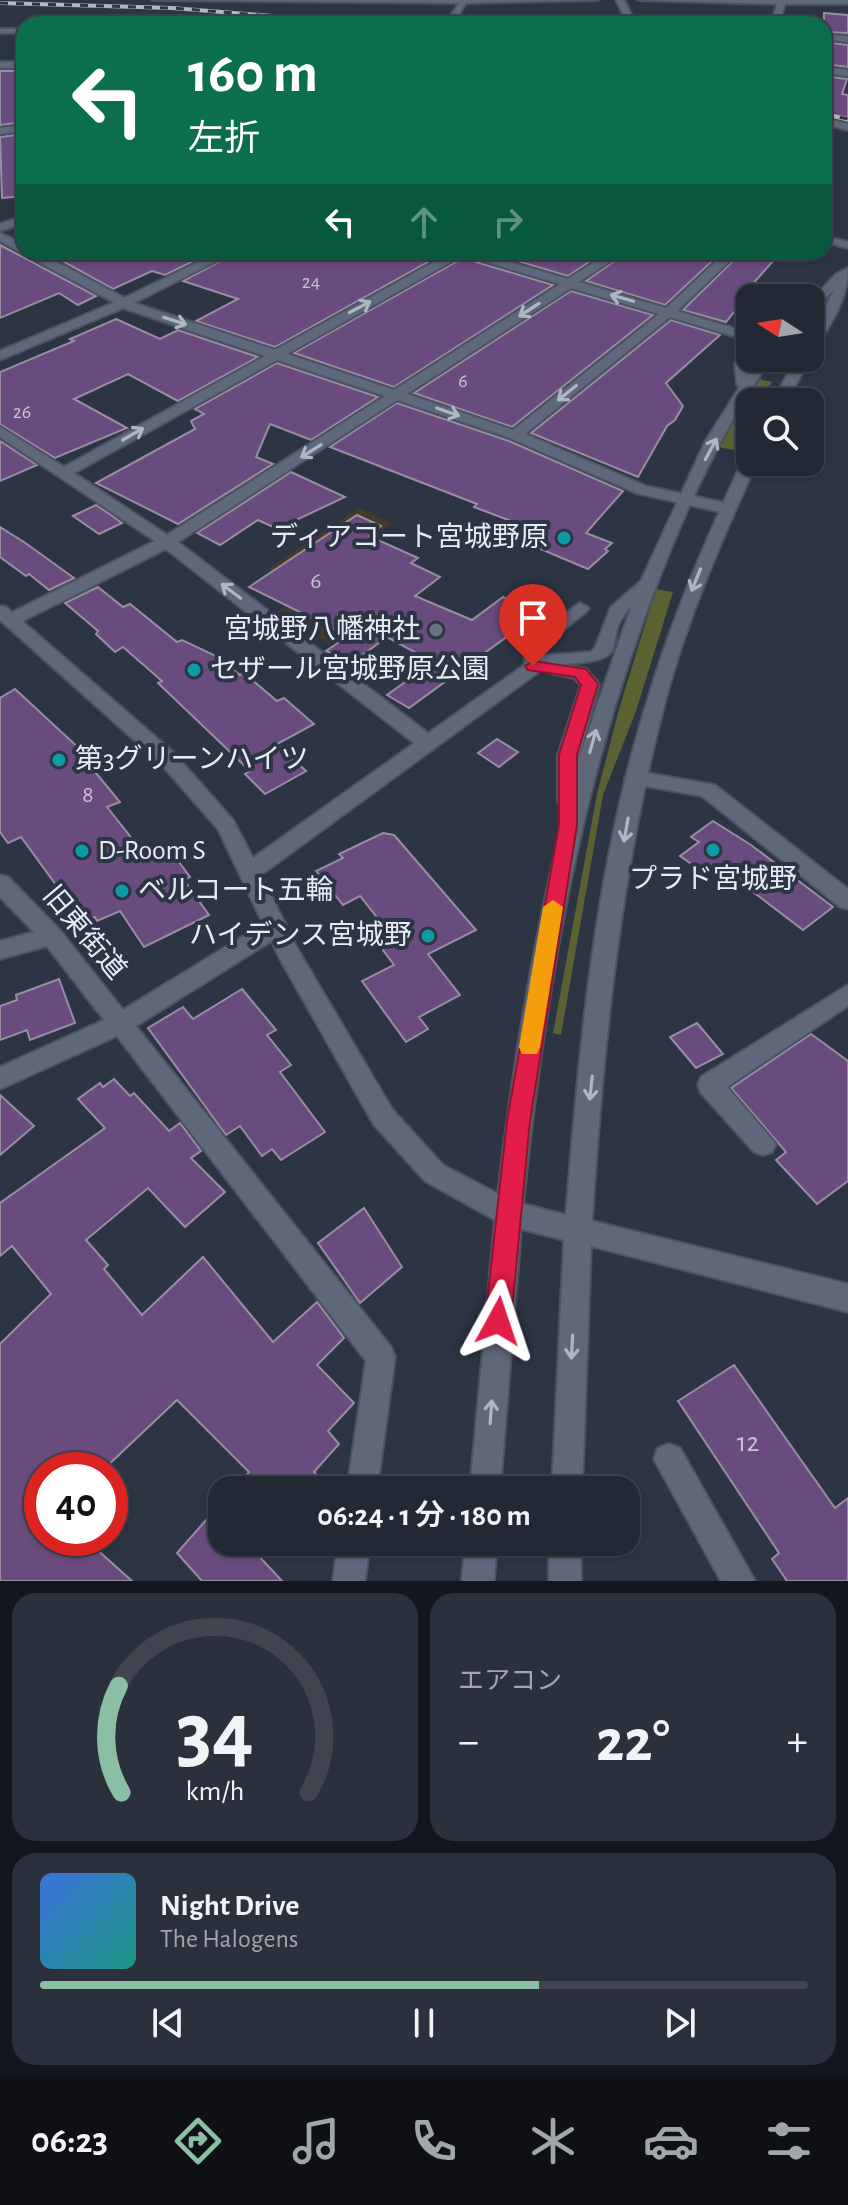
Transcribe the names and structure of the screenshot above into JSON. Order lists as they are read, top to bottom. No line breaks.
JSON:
{"streets":{"street":["旧東街道"]},"places":["ディアコート宮城野原","宮城野八幡神社","セザール宮城野原公園","第3グリーンハイツ","プラド宮城野","D-Room S","ベルコート五輪","ハイデンス宮城野"],"house_numbers":["24","6","26","6","8","12"],"north":"left","page":{"turn":["160 m","左折"],"limit":"40","trip":"06:24 · 1 分 · 180 m","tile":"エアコン","heat":["−","22°","+"],"song":["Night Drive","The Halogens"],"tabs":"06:23","gauge":["34","km/h"]}}
